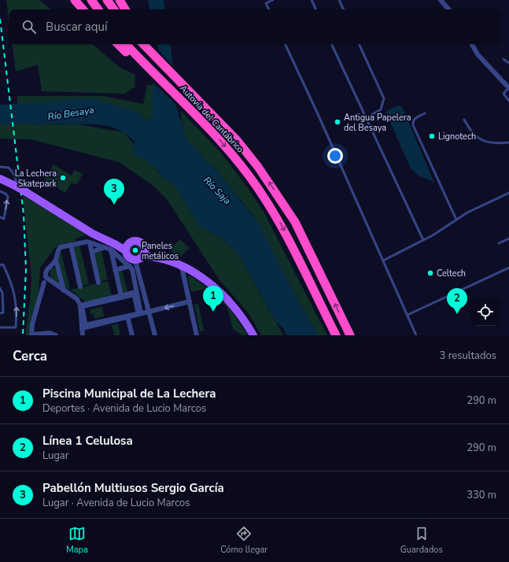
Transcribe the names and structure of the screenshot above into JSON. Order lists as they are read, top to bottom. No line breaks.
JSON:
{"streets":{"highway":["Autovía del Cantábrico"]},"water":["Río Besaya","Río Saja"],"places":["Antigua Papelera del Besaya","Lignotech","La Lechera Skatepark","Paneles metálicos","Celtech"],"page":{"search":"Buscar aquí","pins":["3","1","2"],"heading":["Cerca","3 resultados"],"list":[{"mark":"1","name":"Piscina Municipal de La Lechera","note":"Deportes · Avenida de Lucio Marcos","value":"290 m"},{"mark":"2","name":"Línea 1 Celulosa","note":"Lugar","value":"290 m"},{"mark":"3","name":"Pabellón Multiusos Sergio García","note":"Lugar · Avenida de Lucio Marcos","value":"330 m"}],"nav":["Mapa","Cómo llegar","Guardados"]}}
